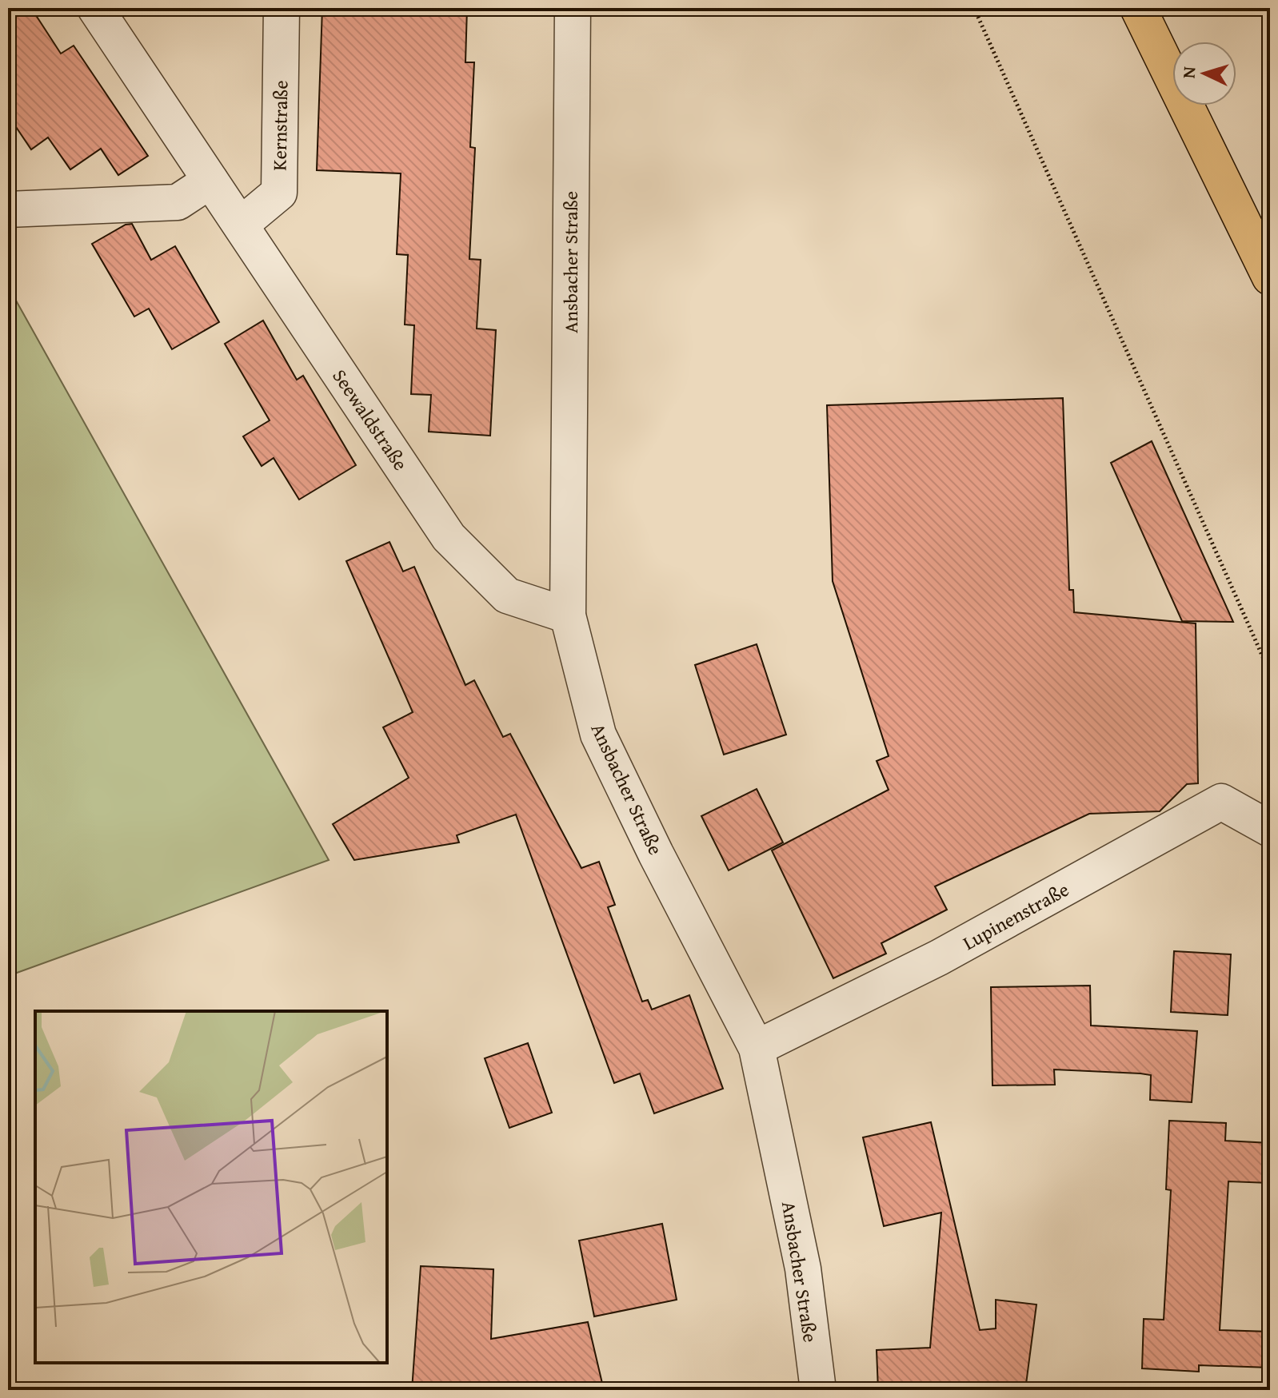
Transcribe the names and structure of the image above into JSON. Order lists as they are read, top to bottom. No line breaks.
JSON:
{"streets":{"street":["Kernstraße","Ansbacher Straße","Seewaldstraße","Lupinenstraße"]},"crossings":[["Kernstraße","Seewaldstraße"],["Ansbacher Straße","Seewaldstraße"],["Ansbacher Straße","Lupinenstraße"]],"north":"left"}
